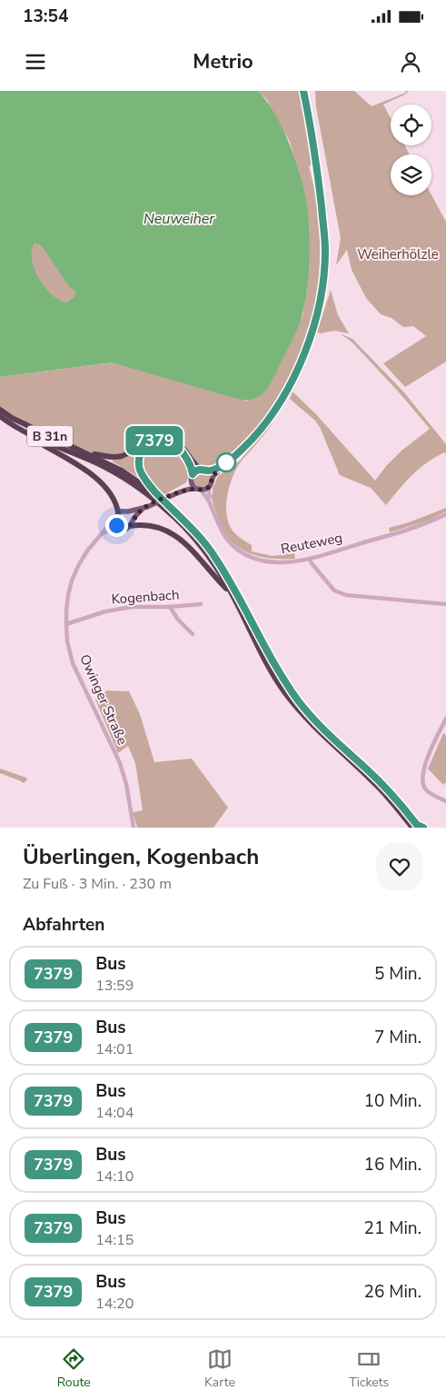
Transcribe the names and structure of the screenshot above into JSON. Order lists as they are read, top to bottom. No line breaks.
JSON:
{"streets":{"highway":["B 31n"],"street":["Reuteweg","Kogenbach","Owinger Straße"]},"crossings":[["Kogenbach","Owinger Straße"]],"water":["Neuweiher"],"parks":["Weiherhölzle"],"lines":["bus line 7379"],"page":{"status":"13:54","header":"Metrio","on_map":"7379","heading":[["Überlingen, Kogenbach","Zu Fuß · 3 Min. · 230 m"],"Abfahrten"],"list":[{"mark":"7379","name":"Bus","note":"13:59","value":"5 Min."},{"mark":"7379","name":"Bus","note":"14:01","value":"7 Min."},{"mark":"7379","name":"Bus","note":"14:04","value":"10 Min."},{"mark":"7379","name":"Bus","note":"14:10","value":"16 Min."},{"mark":"7379","name":"Bus","note":"14:15","value":"21 Min."},{"mark":"7379","name":"Bus","note":"14:20","value":"26 Min."}],"tabs":["Route","Karte","Tickets"]}}
